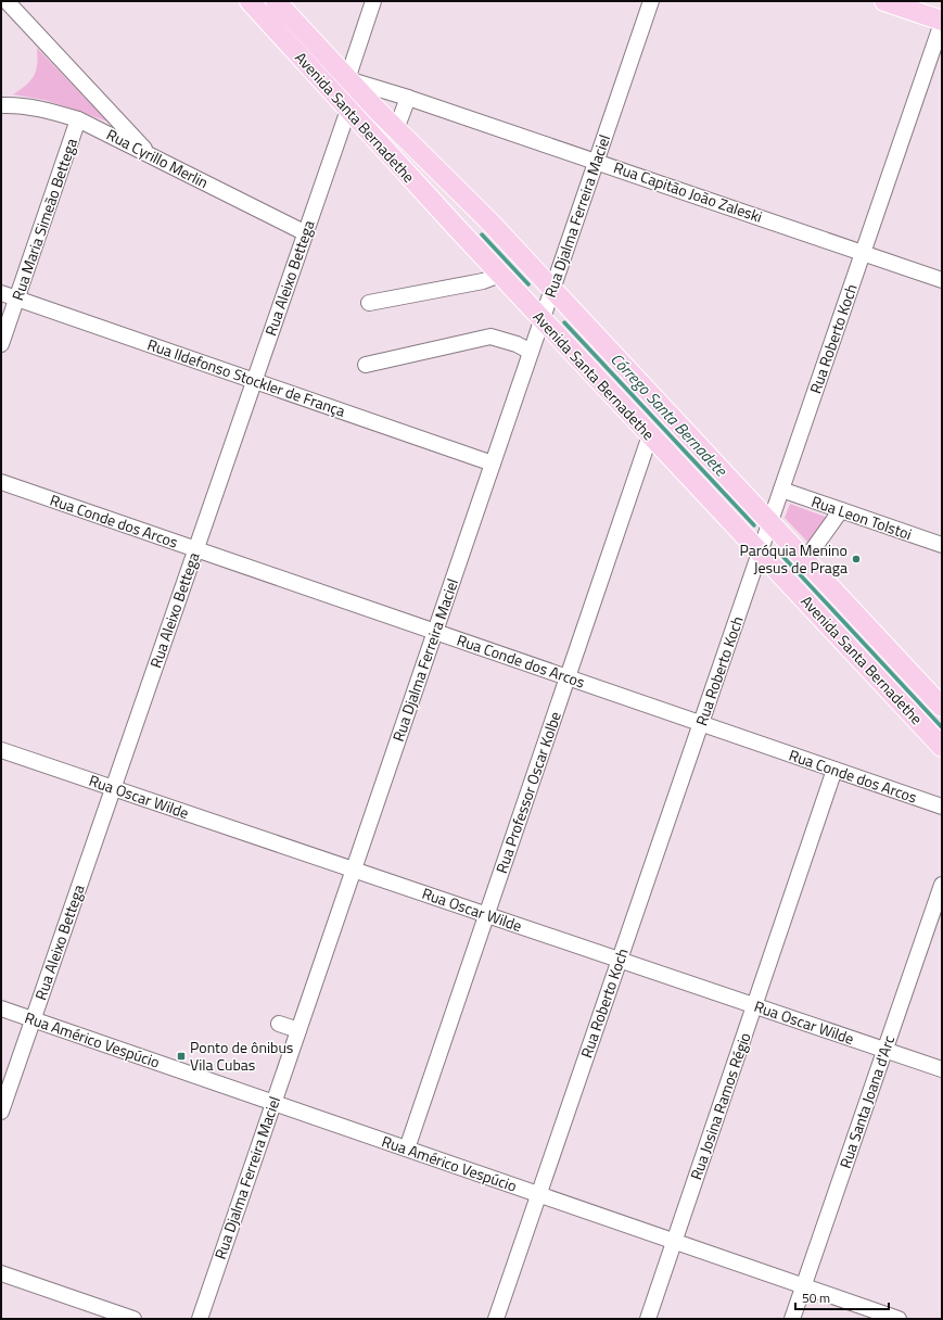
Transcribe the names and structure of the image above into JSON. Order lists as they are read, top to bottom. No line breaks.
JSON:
{"streets":{"main road":["Avenida Santa Bernadethe"],"street":["Rua Cyrillo Merlin","Rua Capitão João Zaleski","Rua Djalma Ferreira Maciel","Rua Maria Simeão Bettega","Rua Aleixo Bettega","Rua Roberto Koch","Rua Ildefonso Stockler de França","Rua Leon Tolstoi","Rua Conde dos Arcos","Rua Professor Oscar Kolbe","Rua Oscar Wilde","Rua Américo Vespúcio","Rua Santa Joana d'Arc","Rua Josina Ramos Régio"]},"crossings":[["Avenida Santa Bernadethe","Rua Capitão João Zaleski"],["Avenida Santa Bernadethe","Rua Djalma Ferreira Maciel"],["Avenida Santa Bernadethe","Rua Aleixo Bettega"],["Avenida Santa Bernadethe","Rua Roberto Koch"],["Avenida Santa Bernadethe","Rua Professor Oscar Kolbe"],["Rua Cyrillo Merlin","Rua Maria Simeão Bettega"],["Rua Cyrillo Merlin","Rua Aleixo Bettega"],["Rua Capitão João Zaleski","Rua Djalma Ferreira Maciel"],["Rua Capitão João Zaleski","Rua Roberto Koch"],["Rua Djalma Ferreira Maciel","Rua Ildefonso Stockler de França"],["Rua Djalma Ferreira Maciel","Rua Conde dos Arcos"],["Rua Djalma Ferreira Maciel","Rua Oscar Wilde"],["Rua Djalma Ferreira Maciel","Rua Américo Vespúcio"],["Rua Maria Simeão Bettega","Rua Ildefonso Stockler de França"],["Rua Aleixo Bettega","Rua Ildefonso Stockler de França"],["Rua Aleixo Bettega","Rua Conde dos Arcos"],["Rua Aleixo Bettega","Rua Oscar Wilde"],["Rua Aleixo Bettega","Rua Américo Vespúcio"],["Rua Roberto Koch","Rua Leon Tolstoi"],["Rua Roberto Koch","Rua Conde dos Arcos"],["Rua Roberto Koch","Rua Oscar Wilde"],["Rua Roberto Koch","Rua Américo Vespúcio"],["Rua Conde dos Arcos","Rua Professor Oscar Kolbe"],["Rua Conde dos Arcos","Rua Josina Ramos Régio"],["Rua Professor Oscar Kolbe","Rua Oscar Wilde"],["Rua Professor Oscar Kolbe","Rua Américo Vespúcio"],["Rua Oscar Wilde","Rua Santa Joana d'Arc"],["Rua Oscar Wilde","Rua Josina Ramos Régio"],["Rua Américo Vespúcio","Rua Santa Joana d'Arc"],["Rua Américo Vespúcio","Rua Josina Ramos Régio"]],"water":["Córrego Santa Bernadete"],"places":{"other":["Paróquia Menino Jesus de Praga"],"transit":["Ponto de ônibus Vila Cubas"]},"scale_bar":"50 m"}
